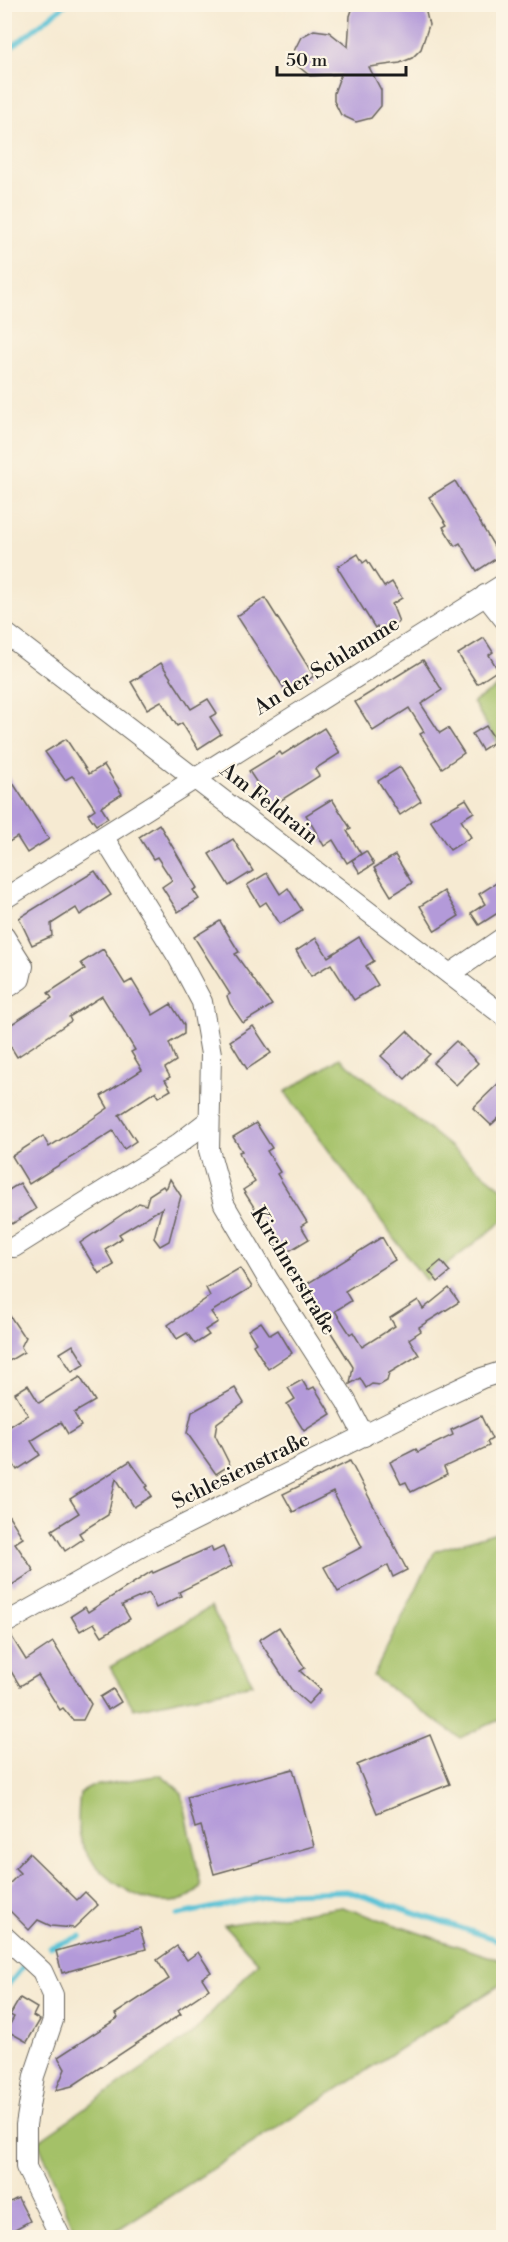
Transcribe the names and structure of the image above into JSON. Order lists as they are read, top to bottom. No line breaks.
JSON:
{"streets":{"street":["An der Schlamme","Am Feldrain","Kirchnerstraße","Schlesienstraße"]},"crossings":[["An der Schlamme","Am Feldrain"],["Kirchnerstraße","Schlesienstraße"]],"scale_bar":"50 m"}
